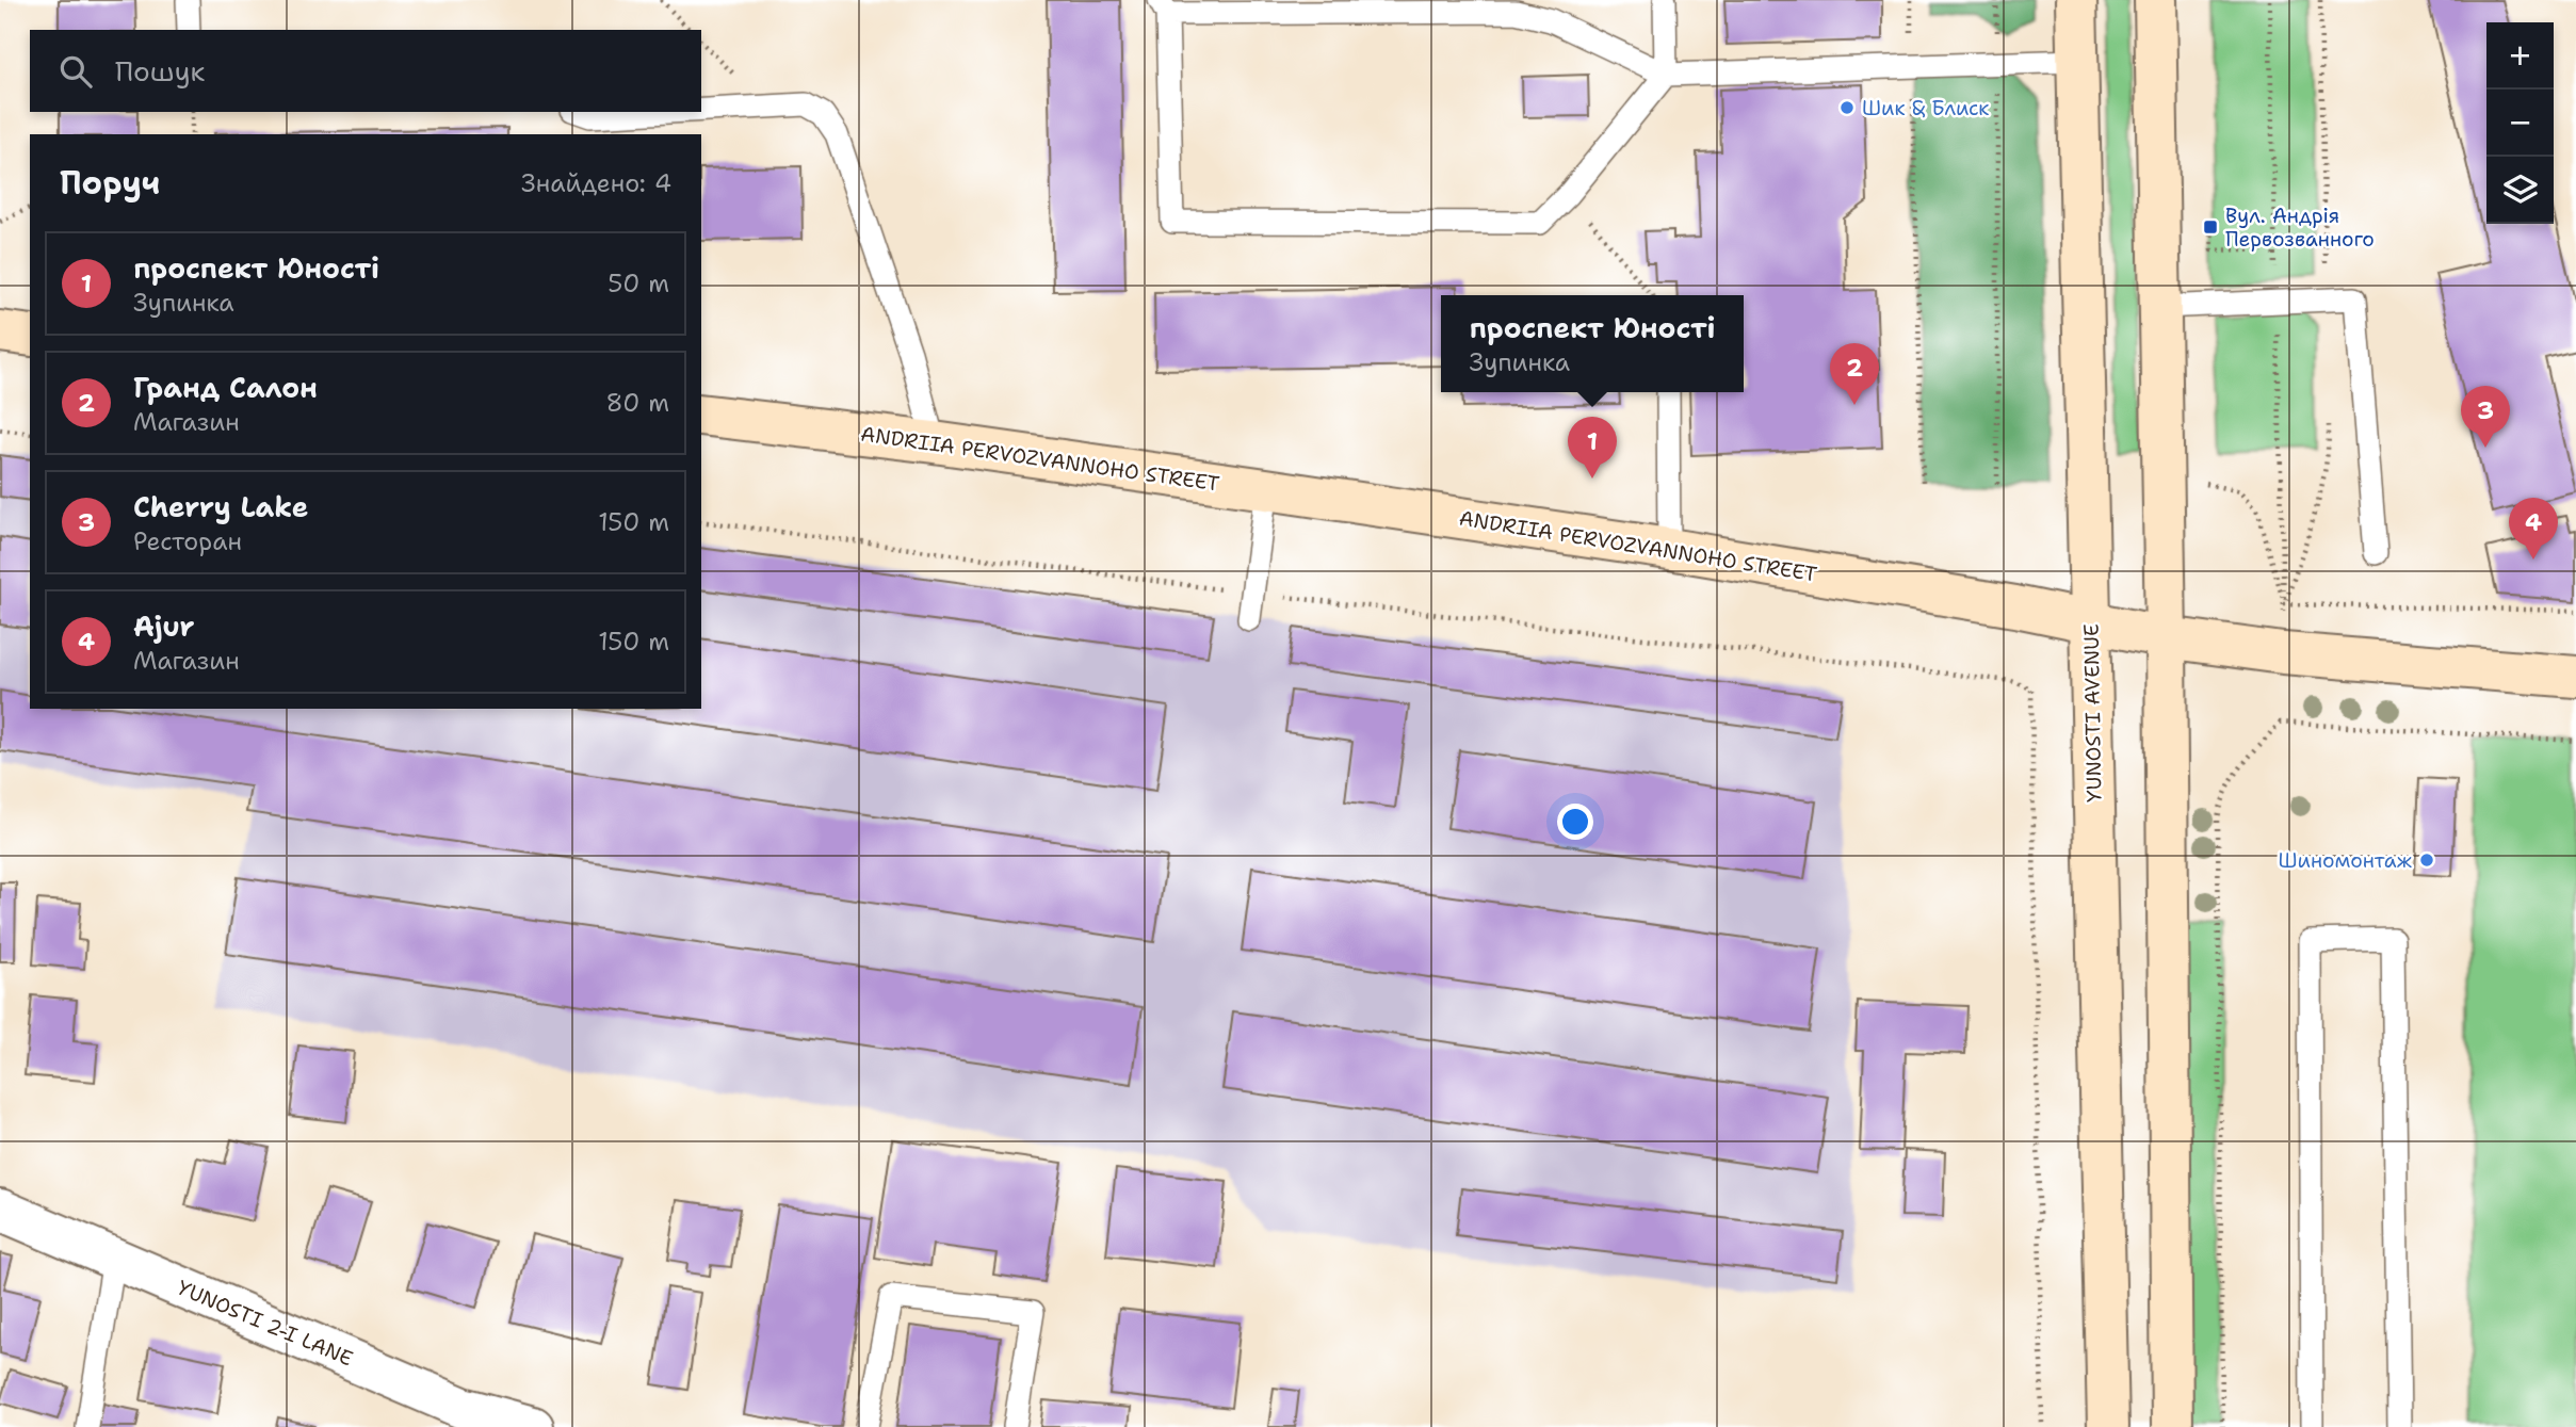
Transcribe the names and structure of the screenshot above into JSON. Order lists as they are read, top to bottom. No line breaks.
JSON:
{"streets":{"main road":["ANDRIIA PERVOZVANNOHO STREET","YUNOSTI AVENUE"],"street":["YUNOSTI 2-I LANE"]},"crossings":[["ANDRIIA PERVOZVANNOHO STREET","YUNOSTI AVENUE"]],"places":{"other":["Шик & Блиск","Шиномонтаж"],"transit":["Вул. Андрія Первозванного"]},"page":{"map_buttons":["+","−"],"search":"Пошук","heading":["Поруч","Знайдено: 4"],"list":[{"mark":"1","name":"проспект Юності","note":"Зупинка","value":"50 m"},{"mark":"2","name":"Гранд Салон","note":"Магазин","value":"80 m"},{"mark":"3","name":"Cherry Lake","note":"Ресторан","value":"150 m"},{"mark":"4","name":"Ajur","note":"Магазин","value":"150 m"}],"popup":["проспект Юності","Зупинка"],"pins":["2","3","1","4"]}}
